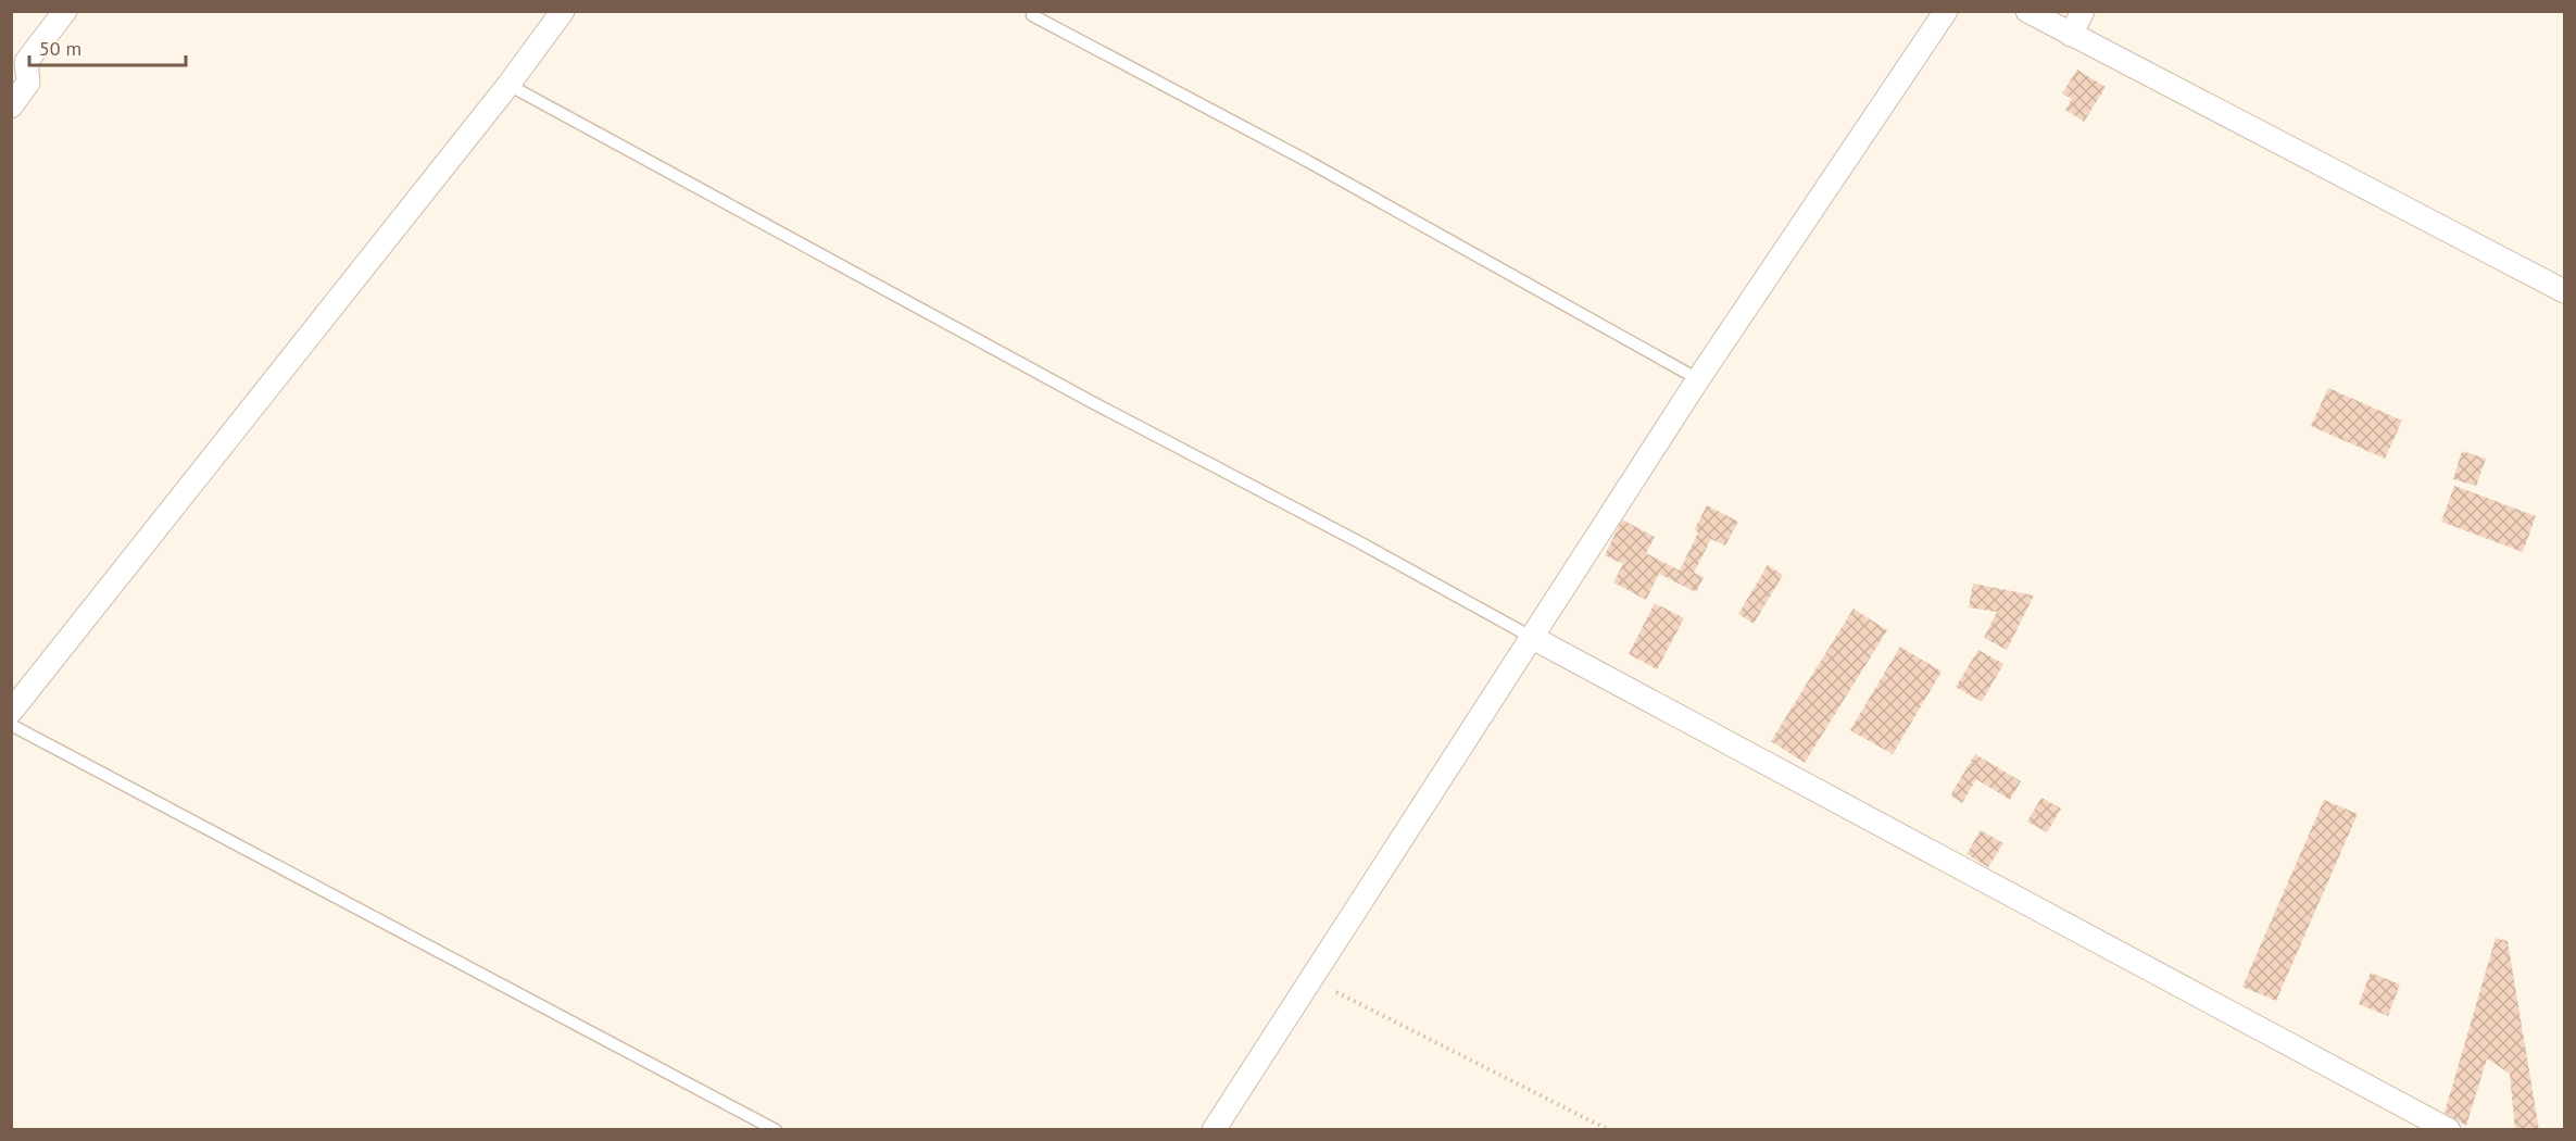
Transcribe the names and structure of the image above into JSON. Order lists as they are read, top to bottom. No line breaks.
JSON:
{"scale_bar":"50 m"}
